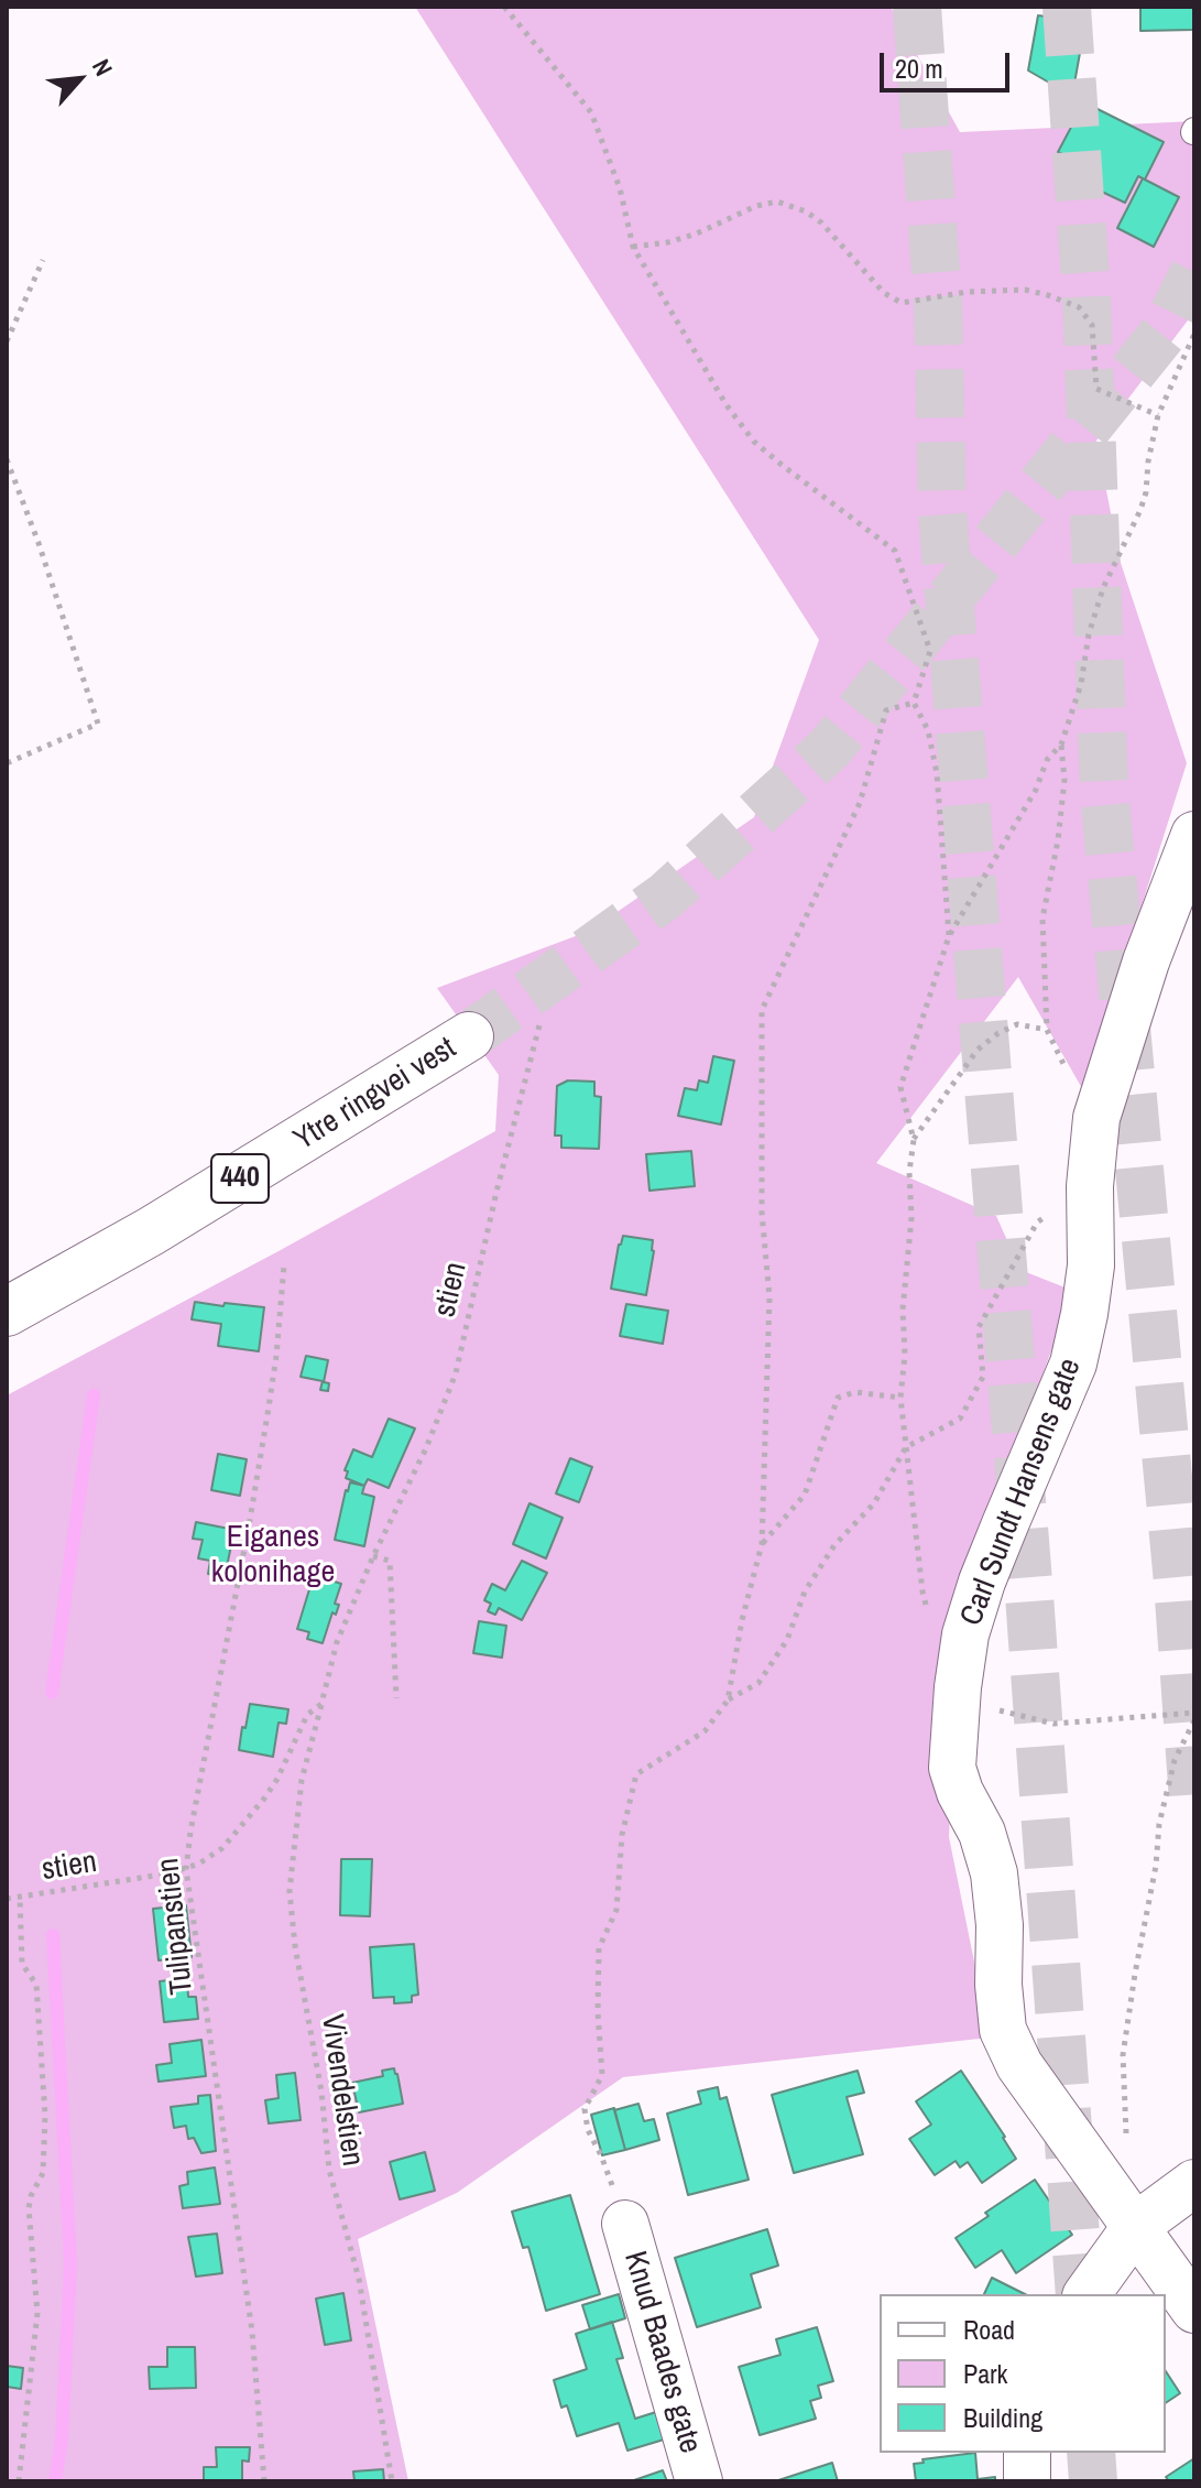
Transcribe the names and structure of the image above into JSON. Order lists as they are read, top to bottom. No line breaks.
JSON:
{"streets":{"main road":["Ytre ringvei vest","440"],"street":["Carl Sundt Hansens gate","Knud Baades gate"],"path":["stien","Tulipanstien","Vivendelstien"]},"crossings":[["stien","Tulipanstien"],["stien","Vivendelstien"]],"parks":["Eiganes kolonihage"],"legend":["Road","Park","Building"],"scale_bar":"20 m","north":"top right"}
